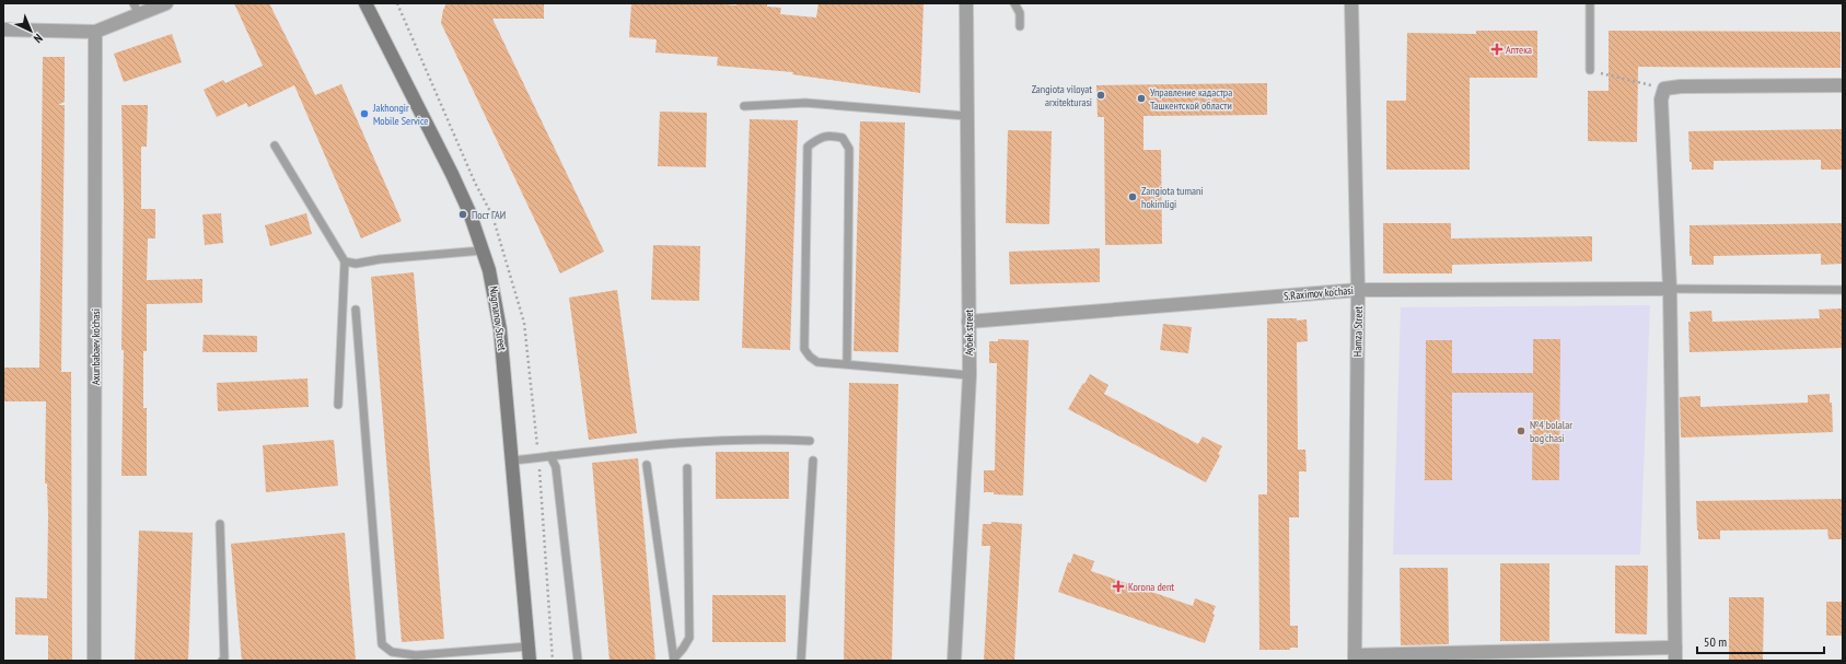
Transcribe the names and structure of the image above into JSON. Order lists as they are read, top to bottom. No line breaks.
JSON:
{"streets":{"main road":["Nugmanov Street"],"street":["S.Raximov ko'chasi","Hamza Street","Aybek street","Axunbabaev ko'chasi"]},"crossings":[["S.Raximov ko'chasi","Hamza Street"],["S.Raximov ko'chasi","Aybek street"]],"places":{"health":["Аптека","Korona dent"],"other":["Zangiota viloyat arxitekturasi","Управление кадастра Ташкентской области","Jakhongir Mobile Service","Zangiota tumani hokimligi","Пост ГАИ","№4 bolalar bog'chasi"]},"scale_bar":"50 m","north":"bottom right"}
